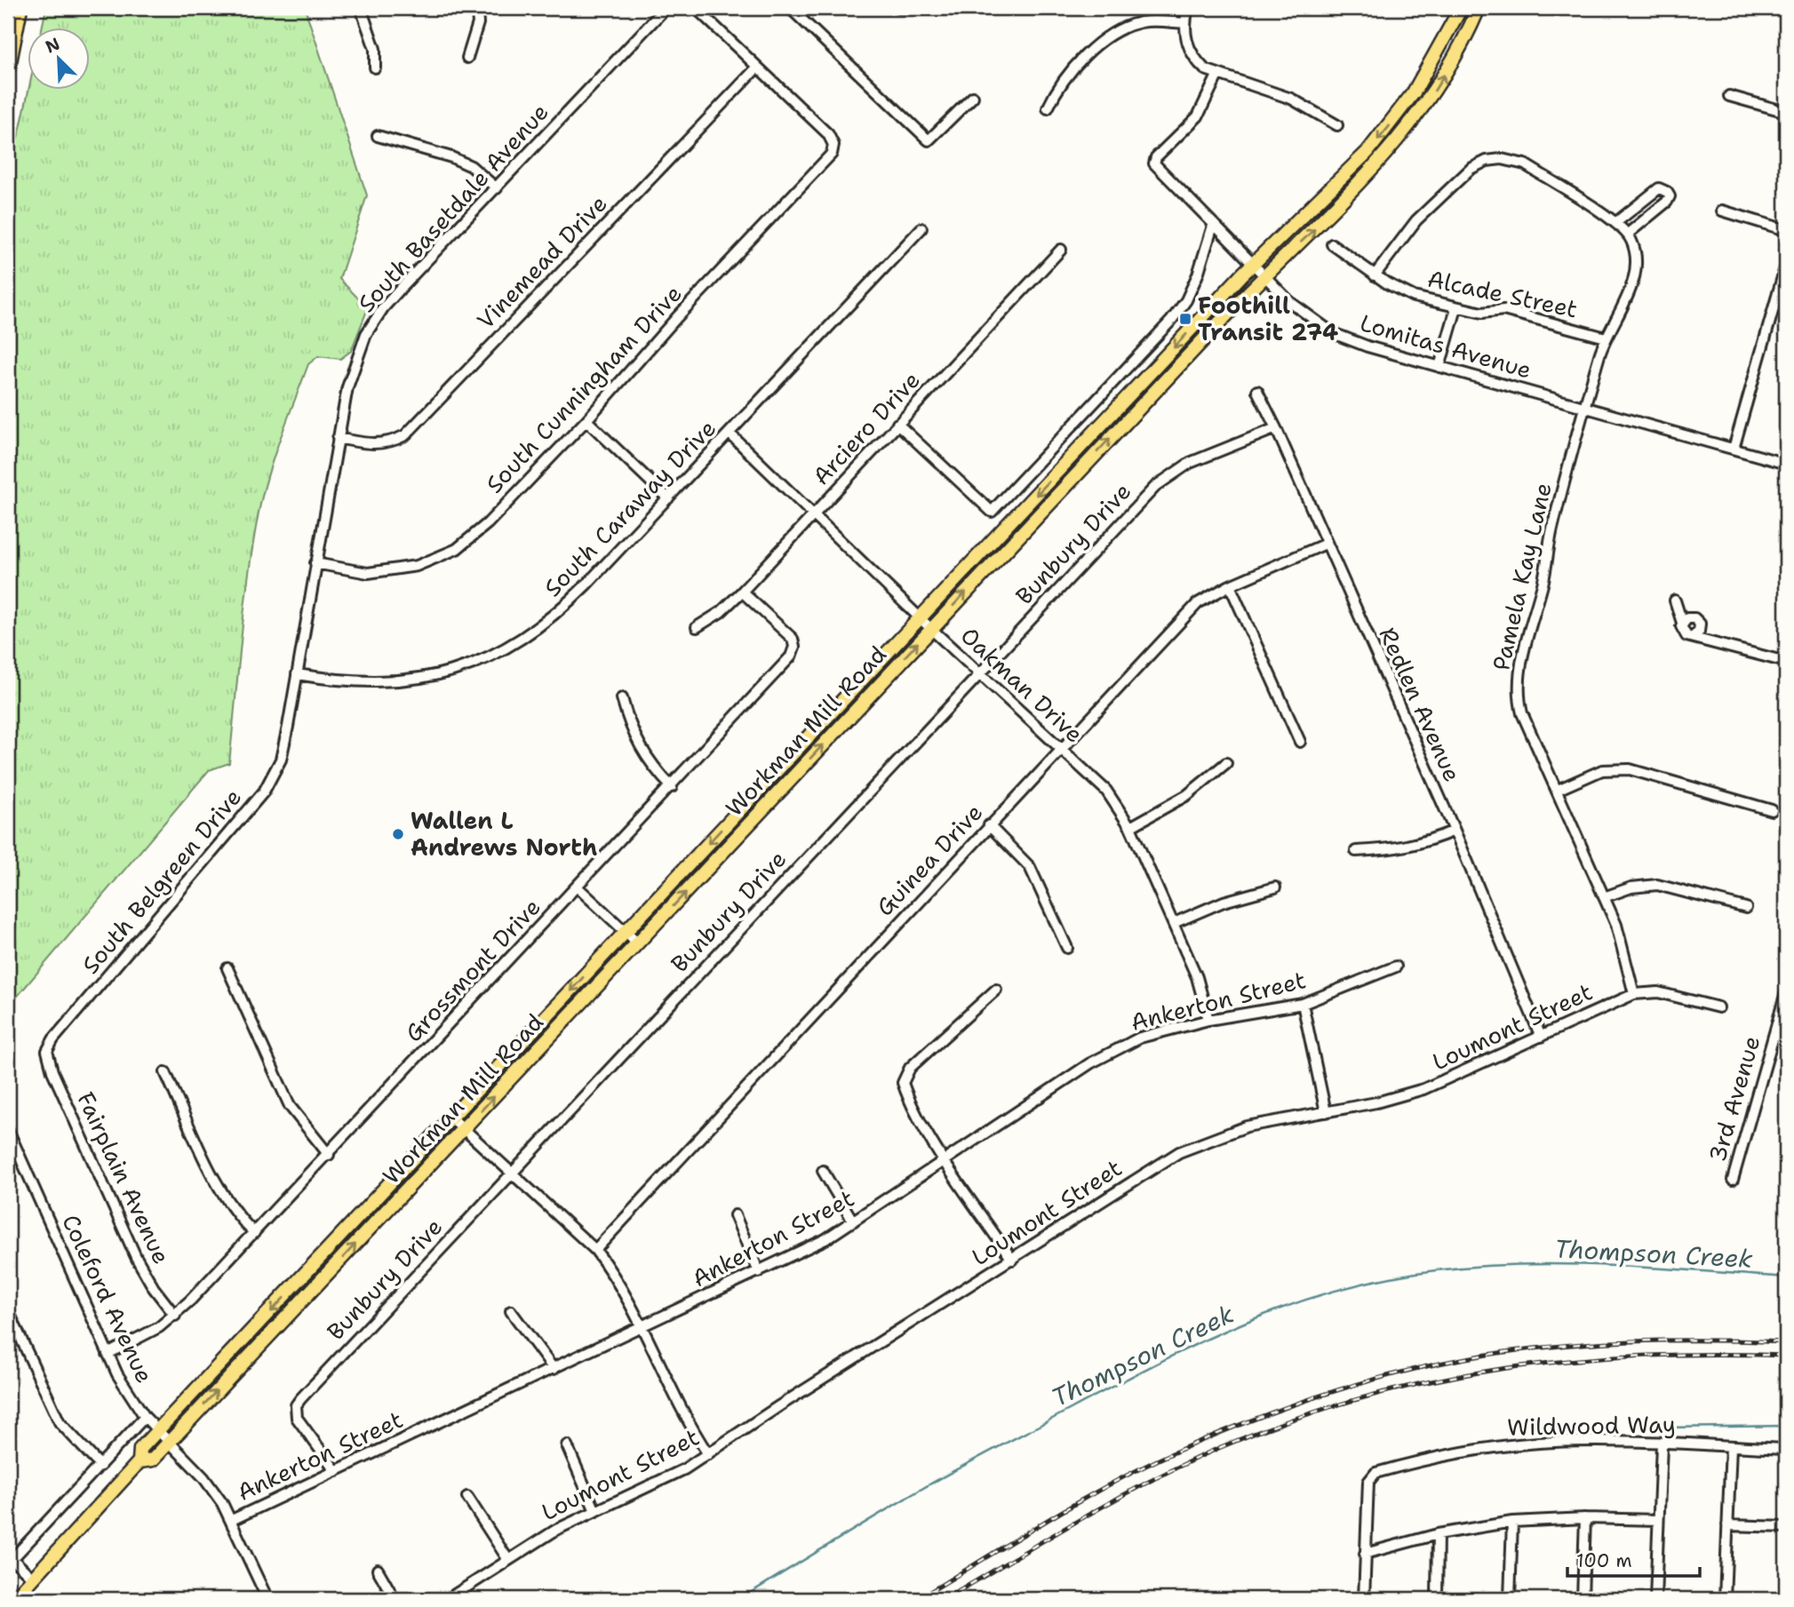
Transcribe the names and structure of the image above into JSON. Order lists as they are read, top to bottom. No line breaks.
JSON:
{"streets":{"main road":["Workman Mill Road"],"street":["South Basetdale Avenue","Vinemead Drive","Alcade Street","Lomitas Avenue","South Cunningham Drive","Arciero Drive","South Caraway Drive","Bunbury Drive","Pamela Kay Lane","Oakman Drive","Redlen Avenue","Guinea Drive","South Belgreen Drive","Grossmont Drive","Ankerton Street","Loumont Street","3rd Avenue","Fairplain Avenue","Coleford Avenue","Wildwood Way"]},"crossings":[["South Basetdale Avenue","Vinemead Drive"],["South Basetdale Avenue","South Cunningham Drive"],["South Basetdale Avenue","South Caraway Drive"],["South Basetdale Avenue","South Belgreen Drive"],["Vinemead Drive","South Cunningham Drive"],["Alcade Street","Pamela Kay Lane"],["Lomitas Avenue","Pamela Kay Lane"],["Lomitas Avenue","Workman Mill Road"],["Arciero Drive","Oakman Drive"],["Arciero Drive","Grossmont Drive"],["South Caraway Drive","Oakman Drive"],["Bunbury Drive","Oakman Drive"],["Bunbury Drive","Redlen Avenue"],["Bunbury Drive","Ankerton Street"],["Pamela Kay Lane","Loumont Street"],["Oakman Drive","Workman Mill Road"],["Oakman Drive","Guinea Drive"],["Oakman Drive","Ankerton Street"],["Redlen Avenue","Guinea Drive"],["Redlen Avenue","Loumont Street"],["Workman Mill Road","Coleford Avenue"],["South Belgreen Drive","Fairplain Avenue"],["Grossmont Drive","Fairplain Avenue"],["Grossmont Drive","Coleford Avenue"],["Ankerton Street","Coleford Avenue"]],"water":["Thompson Creek"],"places":{"transit":["Foothill Transit 274"],"other":["Wallen L Andrews North"]},"scale_bar":"100 m","north":"top left"}
